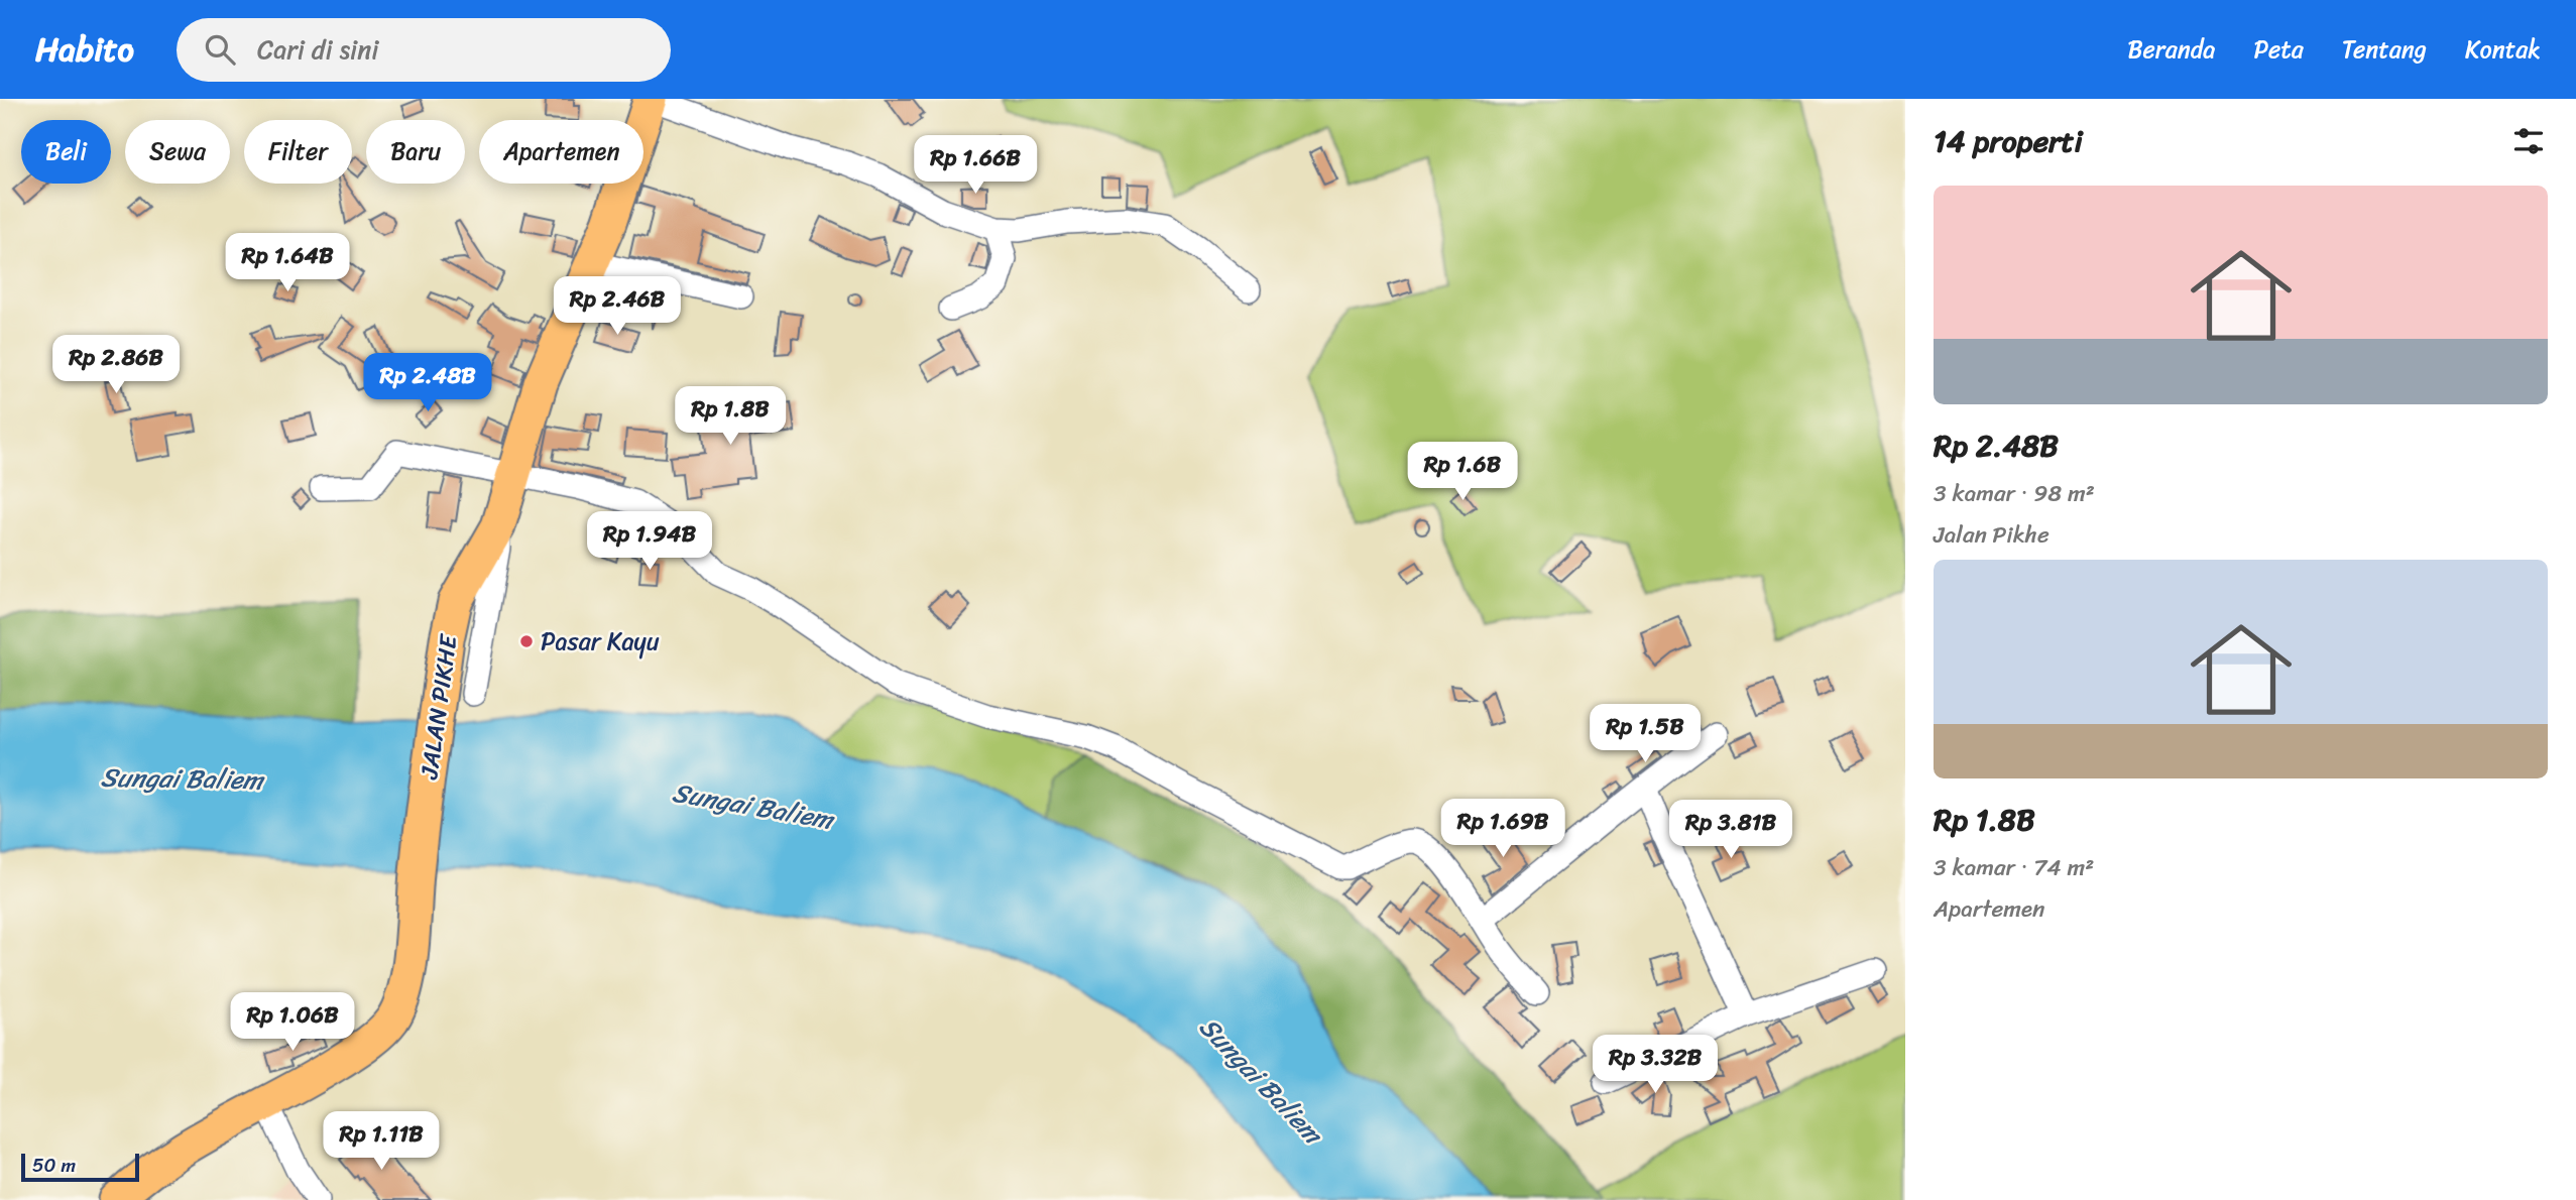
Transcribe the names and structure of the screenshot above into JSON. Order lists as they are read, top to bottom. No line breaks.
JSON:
{"streets":{"highway":["JALAN PIKHE"]},"water":["Sungai Baliem"],"places":["Pasar Kayu"],"scale_bar":"50 m","page":{"header":"Habito","search":"Cari di sini","nav":["Beranda","Peta","Tentang","Kontak"],"heading":"14 properti","chip":["Beli","Sewa","Filter","Baru","Apartemen"],"price":["Rp 1.66B","Rp 1.64B","Rp 2.46B","Rp 2.86B","Rp 2.48B","Rp 1.8B","Rp 1.6B","Rp 1.94B","Rp 1.5B","Rp 1.69B","Rp 3.81B","Rp 1.06B","Rp 3.32B","Rp 1.11B"],"list":[{"name":"Rp 2.48B","note":"3 kamar · 98 m² · Jalan Pikhe"},{"name":"Rp 1.8B","note":"3 kamar · 74 m² · Apartemen"}],"scale":"50 m"}}
